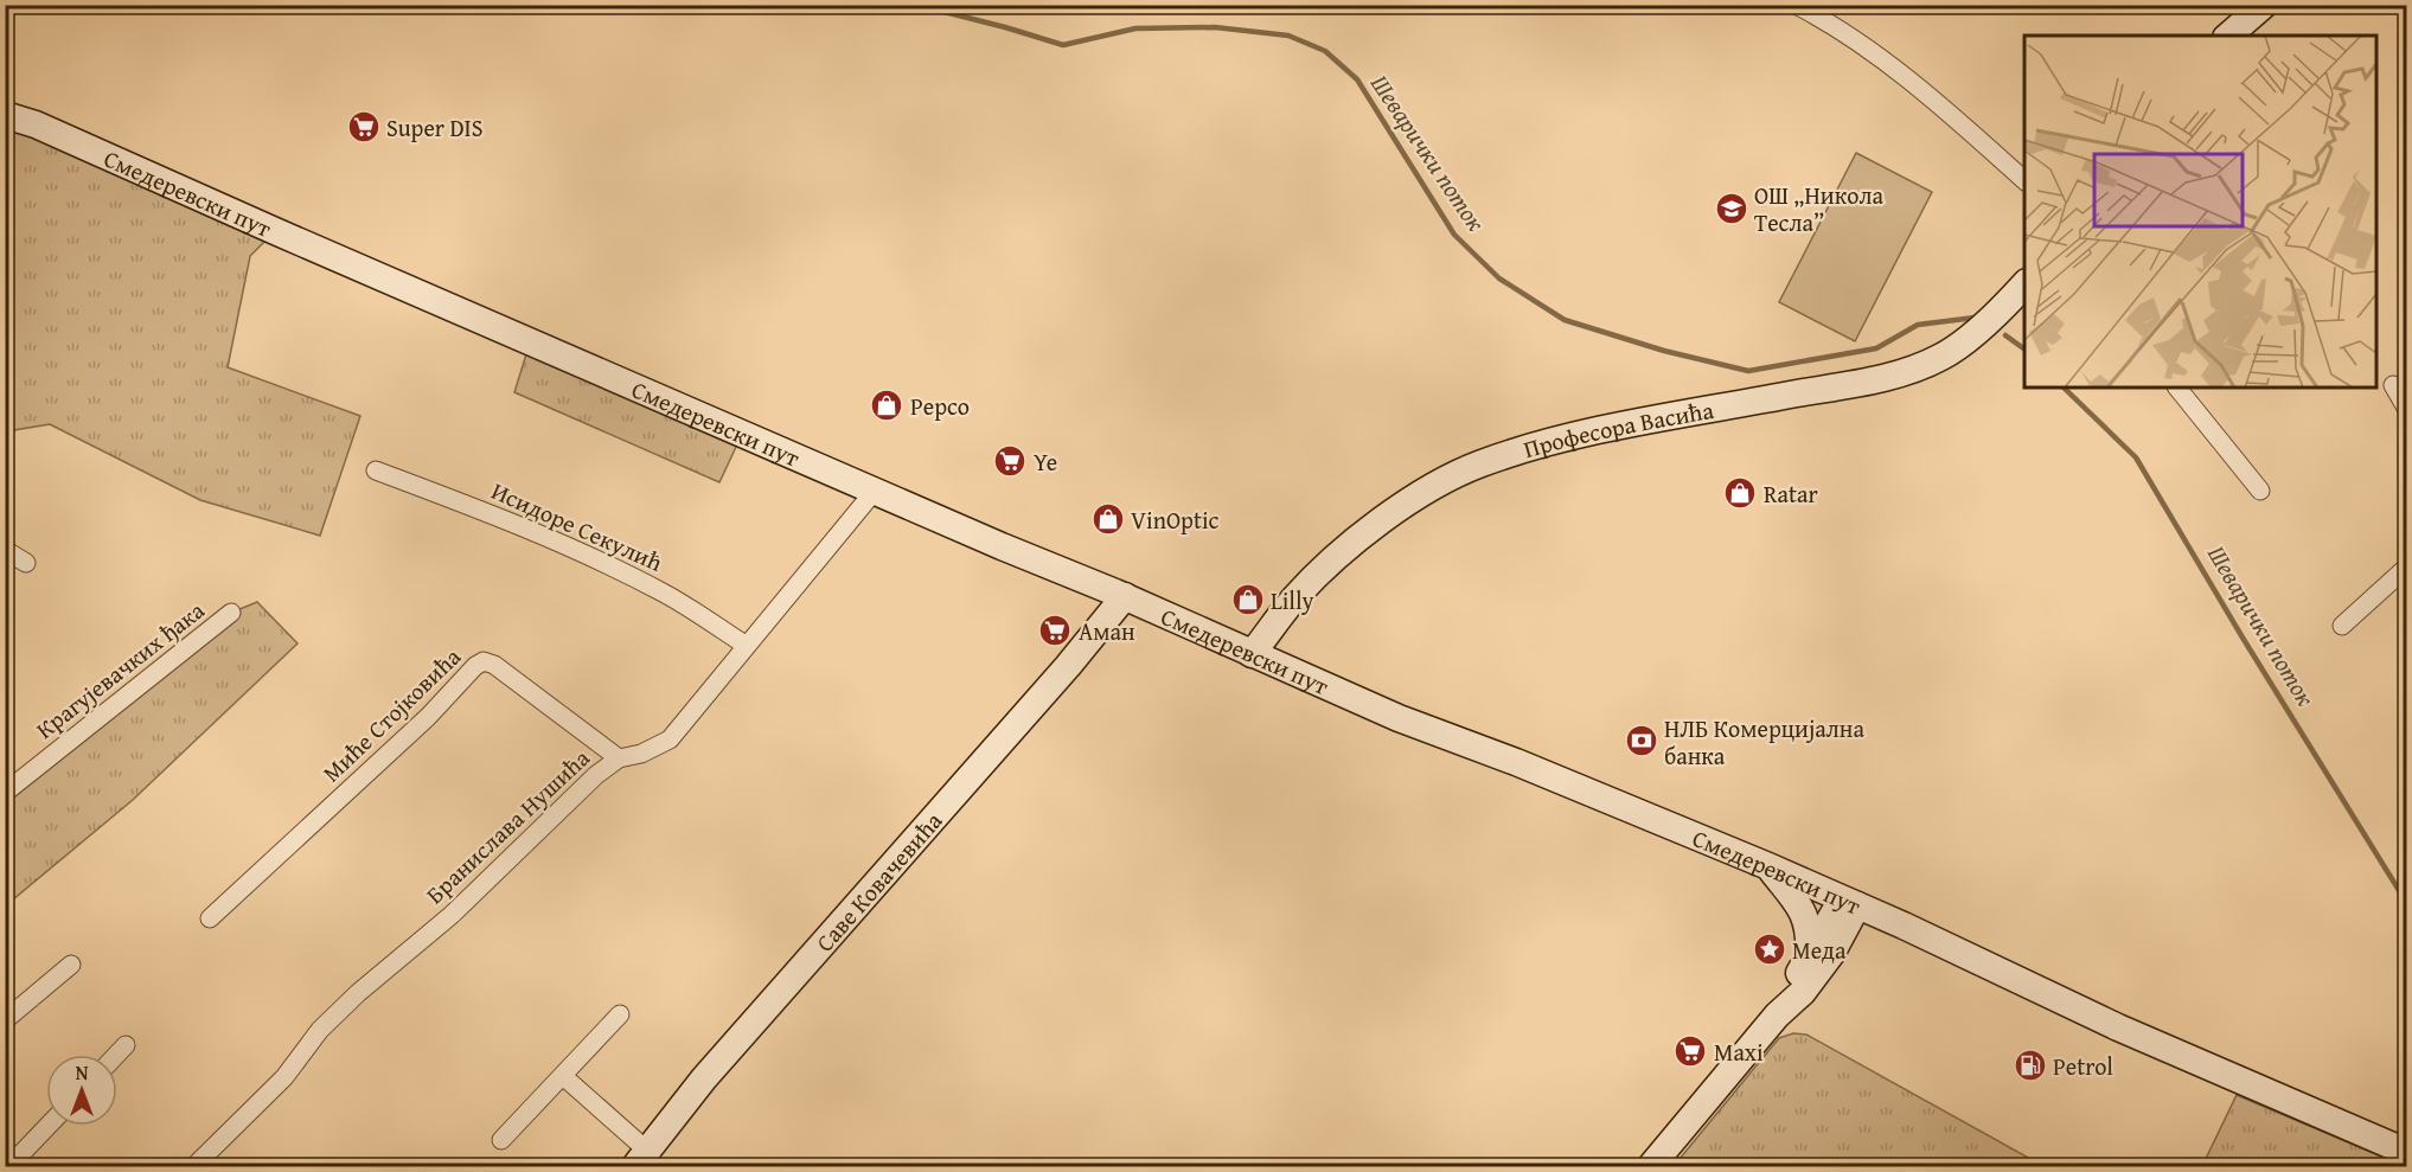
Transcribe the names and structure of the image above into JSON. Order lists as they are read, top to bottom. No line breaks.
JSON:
{"streets":{"main road":["Смедеревски пут","Професора Васића","Саве Ковачевића"],"street":["Исидоре Секулић","Крагујевачких ђака","Миће Стојковића","Бранислава Нушића"]},"crossings":[["Смедеревски пут","Професора Васића"],["Смедеревски пут","Бранислава Нушића"],["Смедеревски пут","Саве Ковачевића"],["Исидоре Секулић","Бранислава Нушића"],["Миће Стојковића","Бранислава Нушића"]],"water":["Шеварички поток"],"places":{"supermarket":["Super DIS","Ye","Аман","Maxi"],"school or university":["ОШ „Никола Тесла”"],"shop":["Pepco","Ratar","VinOptic","Lilly"],"bank":["НЛБ Комерцијална банка"],"place":["Меда"],"fuel station":["Petrol"]},"north":"top"}
